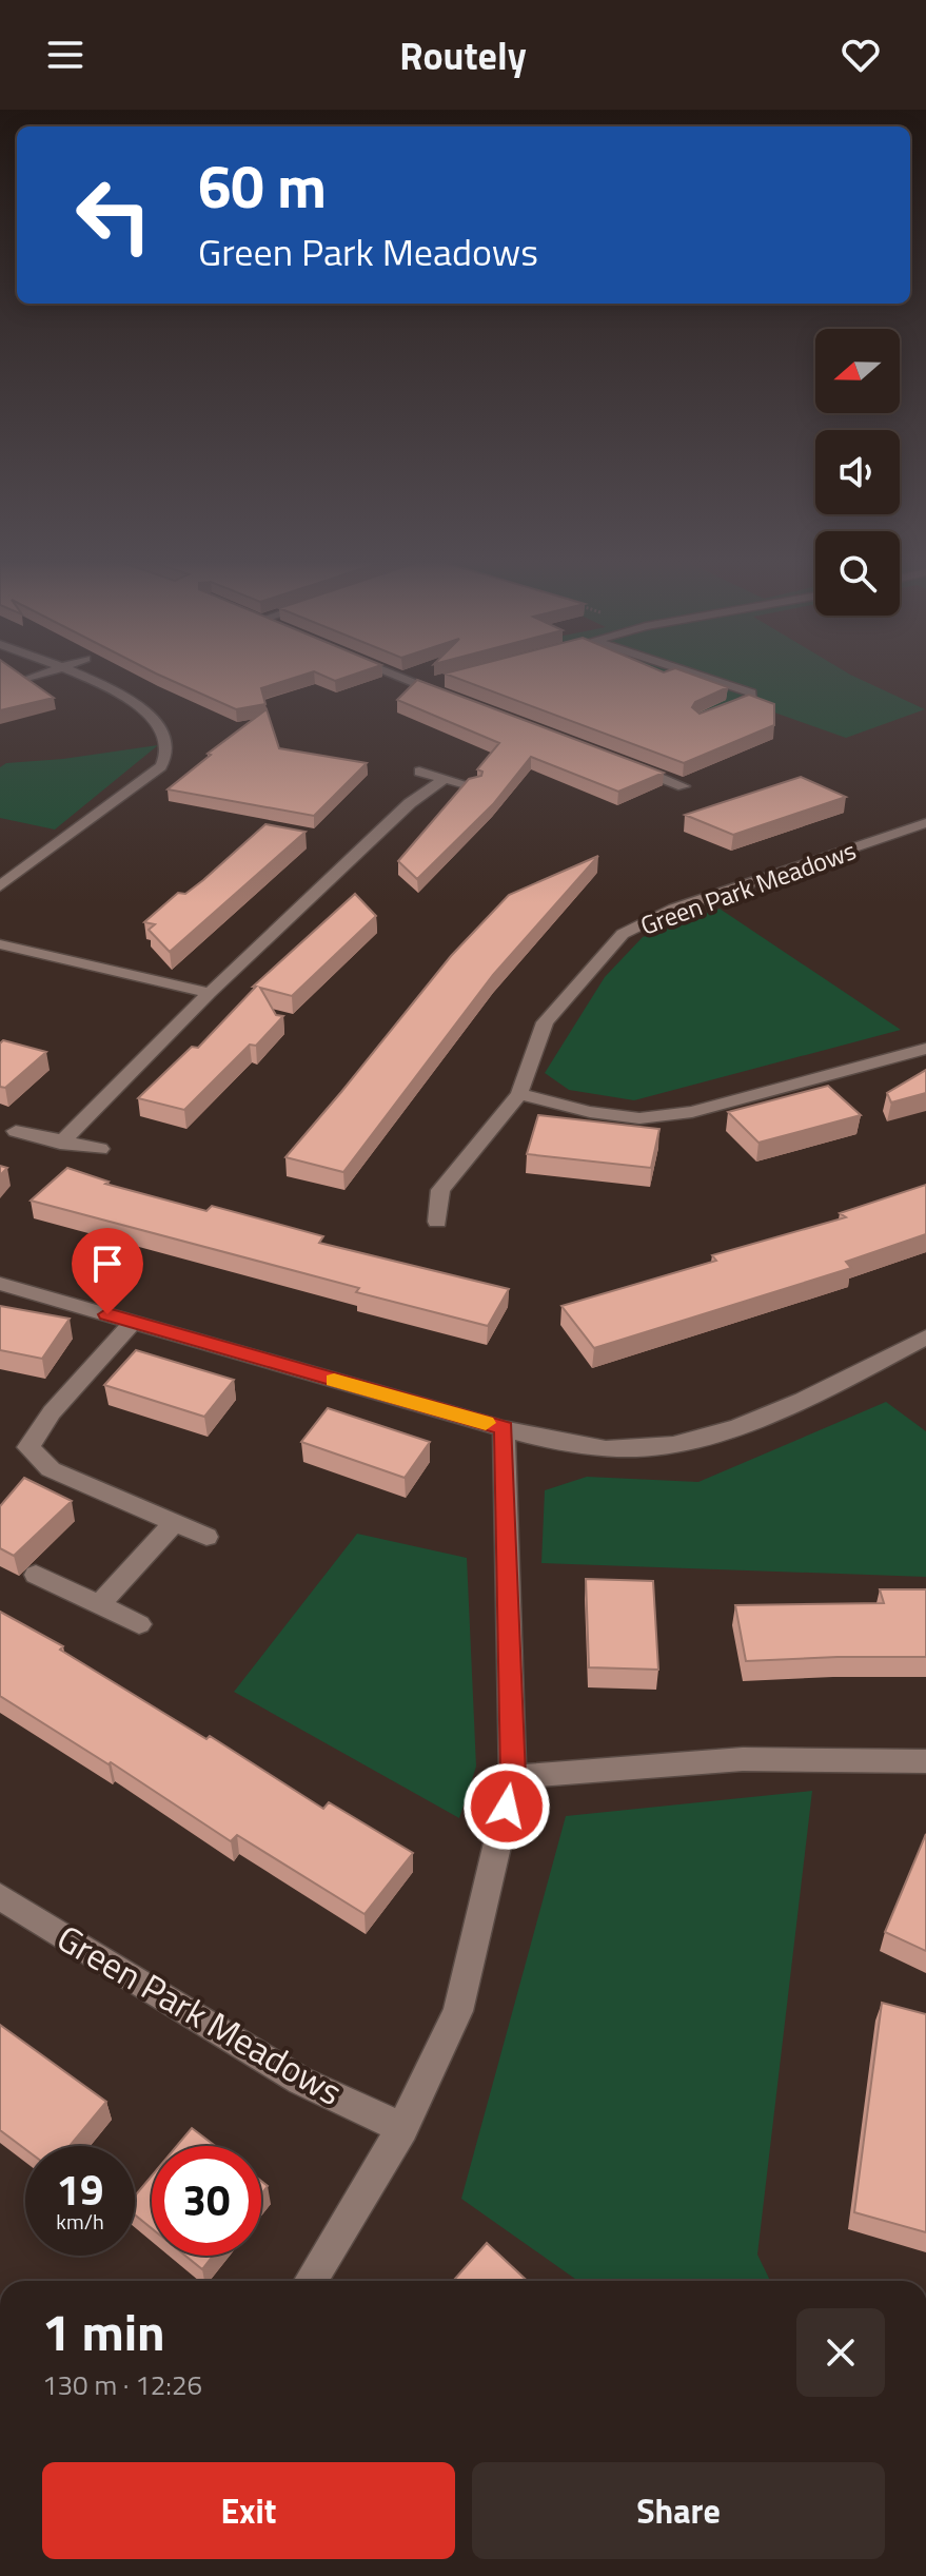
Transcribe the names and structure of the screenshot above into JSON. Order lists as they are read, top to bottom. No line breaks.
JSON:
{"streets":{"street":["Green Park Meadows"]},"north":"left","page":{"header":"Routely","turn":["60 m","Green Park Meadows"],"speed":"19 km/h","limit":"30","heading":["1 min","130 m · 12:26"],"buttons":["Exit","Share"]}}
